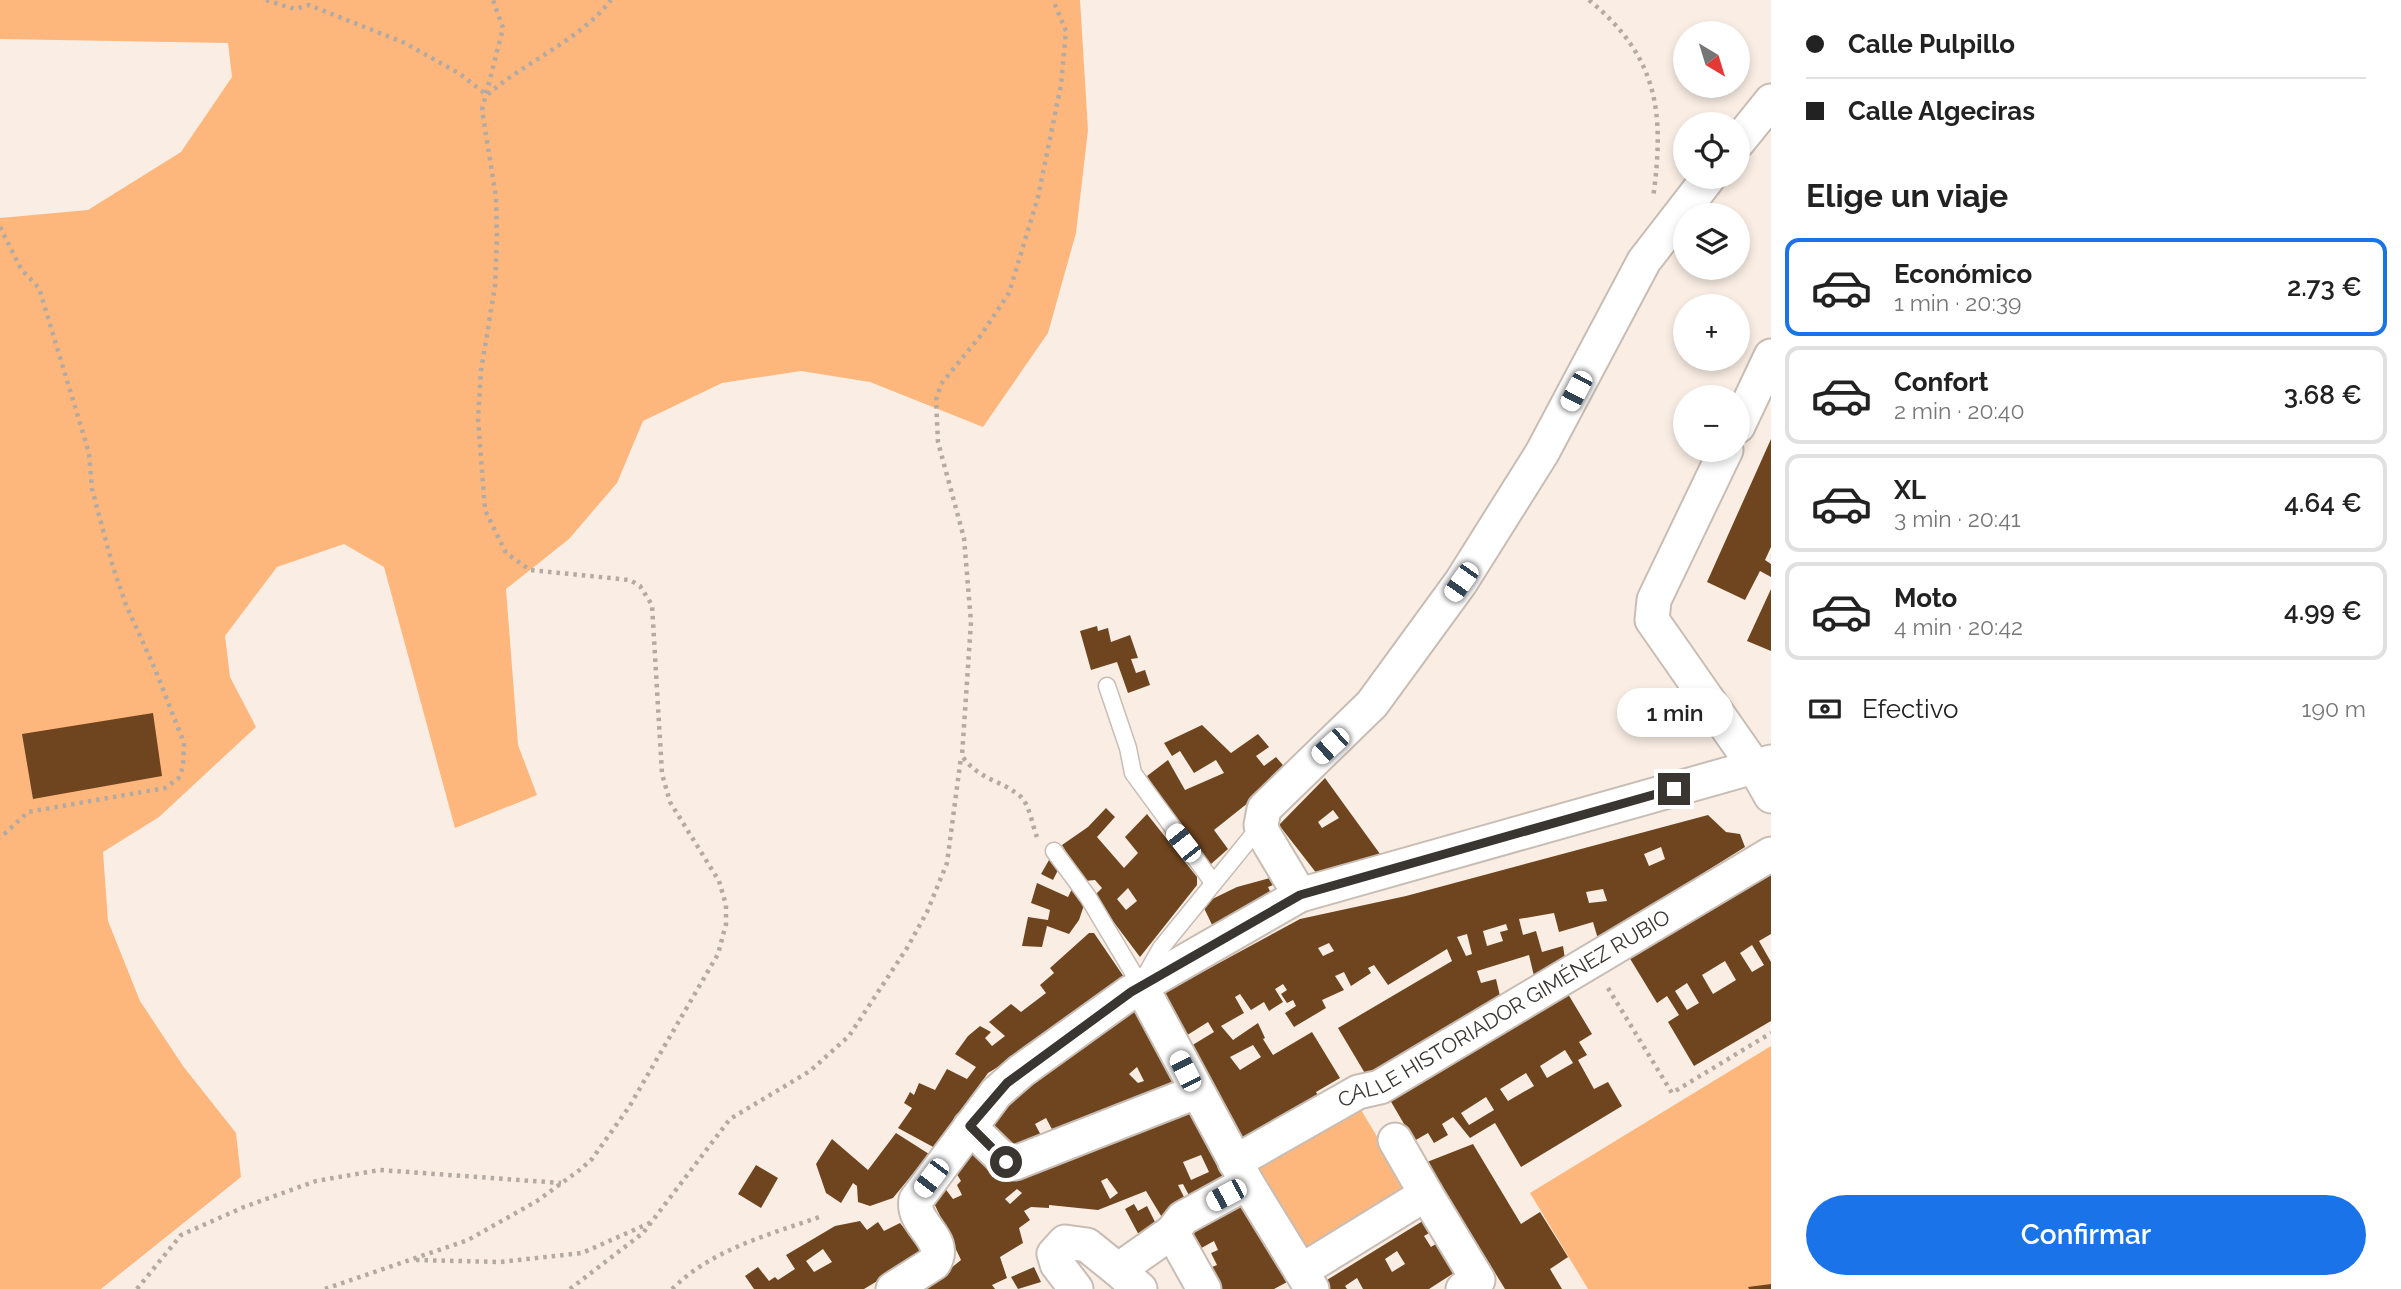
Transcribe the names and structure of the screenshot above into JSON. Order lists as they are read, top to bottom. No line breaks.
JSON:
{"streets":{"street":["CALLE HISTORIADOR GIMÉNEZ RUBIO"]},"north":"bottom right","page":{"banner":["Calle Pulpillo","Calle Algeciras"],"map_buttons":["+","−"],"heading":"Elige un viaje","list":[{"name":"Económico","note":"1 min · 20:39","value":"2.73 €"},{"name":"Confort","note":"2 min · 20:40","value":"3.68 €"},{"name":"XL","note":"3 min · 20:41","value":"4.64 €"},{"name":"Moto","note":"4 min · 20:42","value":"4.99 €"}],"pay":["Efectivo","190 m"],"bubble":"1 min","buttons":"Confirmar"}}
